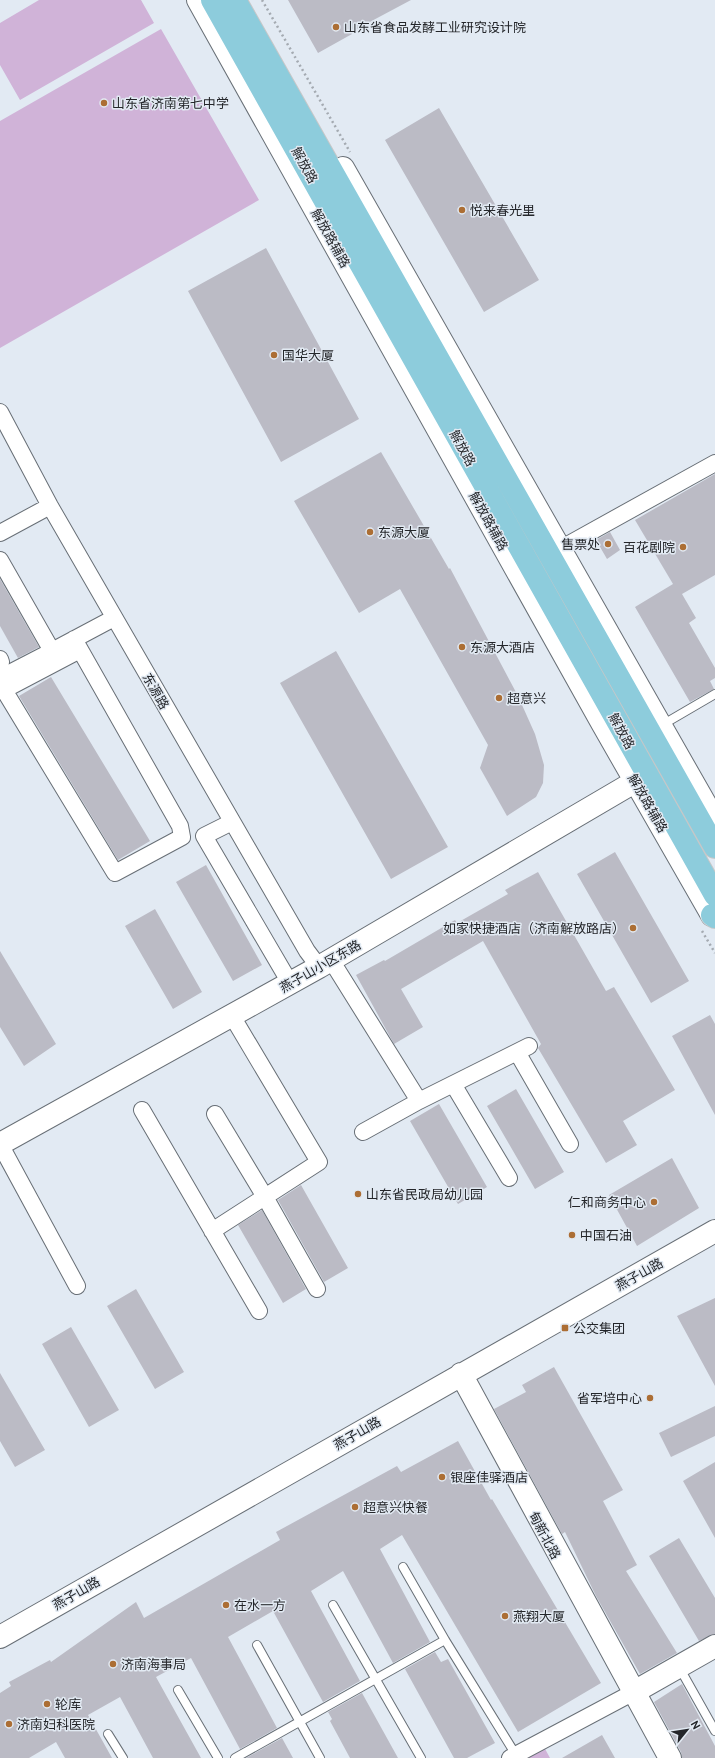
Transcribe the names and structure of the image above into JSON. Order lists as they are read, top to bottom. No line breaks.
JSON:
{"streets":{"main road":["解放路"],"street":["解放路辅路","东源路","燕子山小区东路","燕子山路","甸新北路"]},"crossings":[["解放路","解放路辅路"],["解放路辅路","燕子山小区东路"],["东源路","燕子山小区东路"],["燕子山路","甸新北路"]],"places":{"other":["山东省食品发酵工业研究设计院","山东省济南第七中学","悦来春光里","国华大厦","东源大厦","售票处","百花剧院","东源大酒店","超意兴","如家快捷酒店（济南解放路店）","山东省民政局幼儿园","仁和商务中心","中国石油","省军培中心","银座佳驿酒店","超意兴快餐","在水一方","燕翔大厦","济南海事局","轮库","济南妇科医院"],"transit":["公交集团"]},"north":"top right"}
